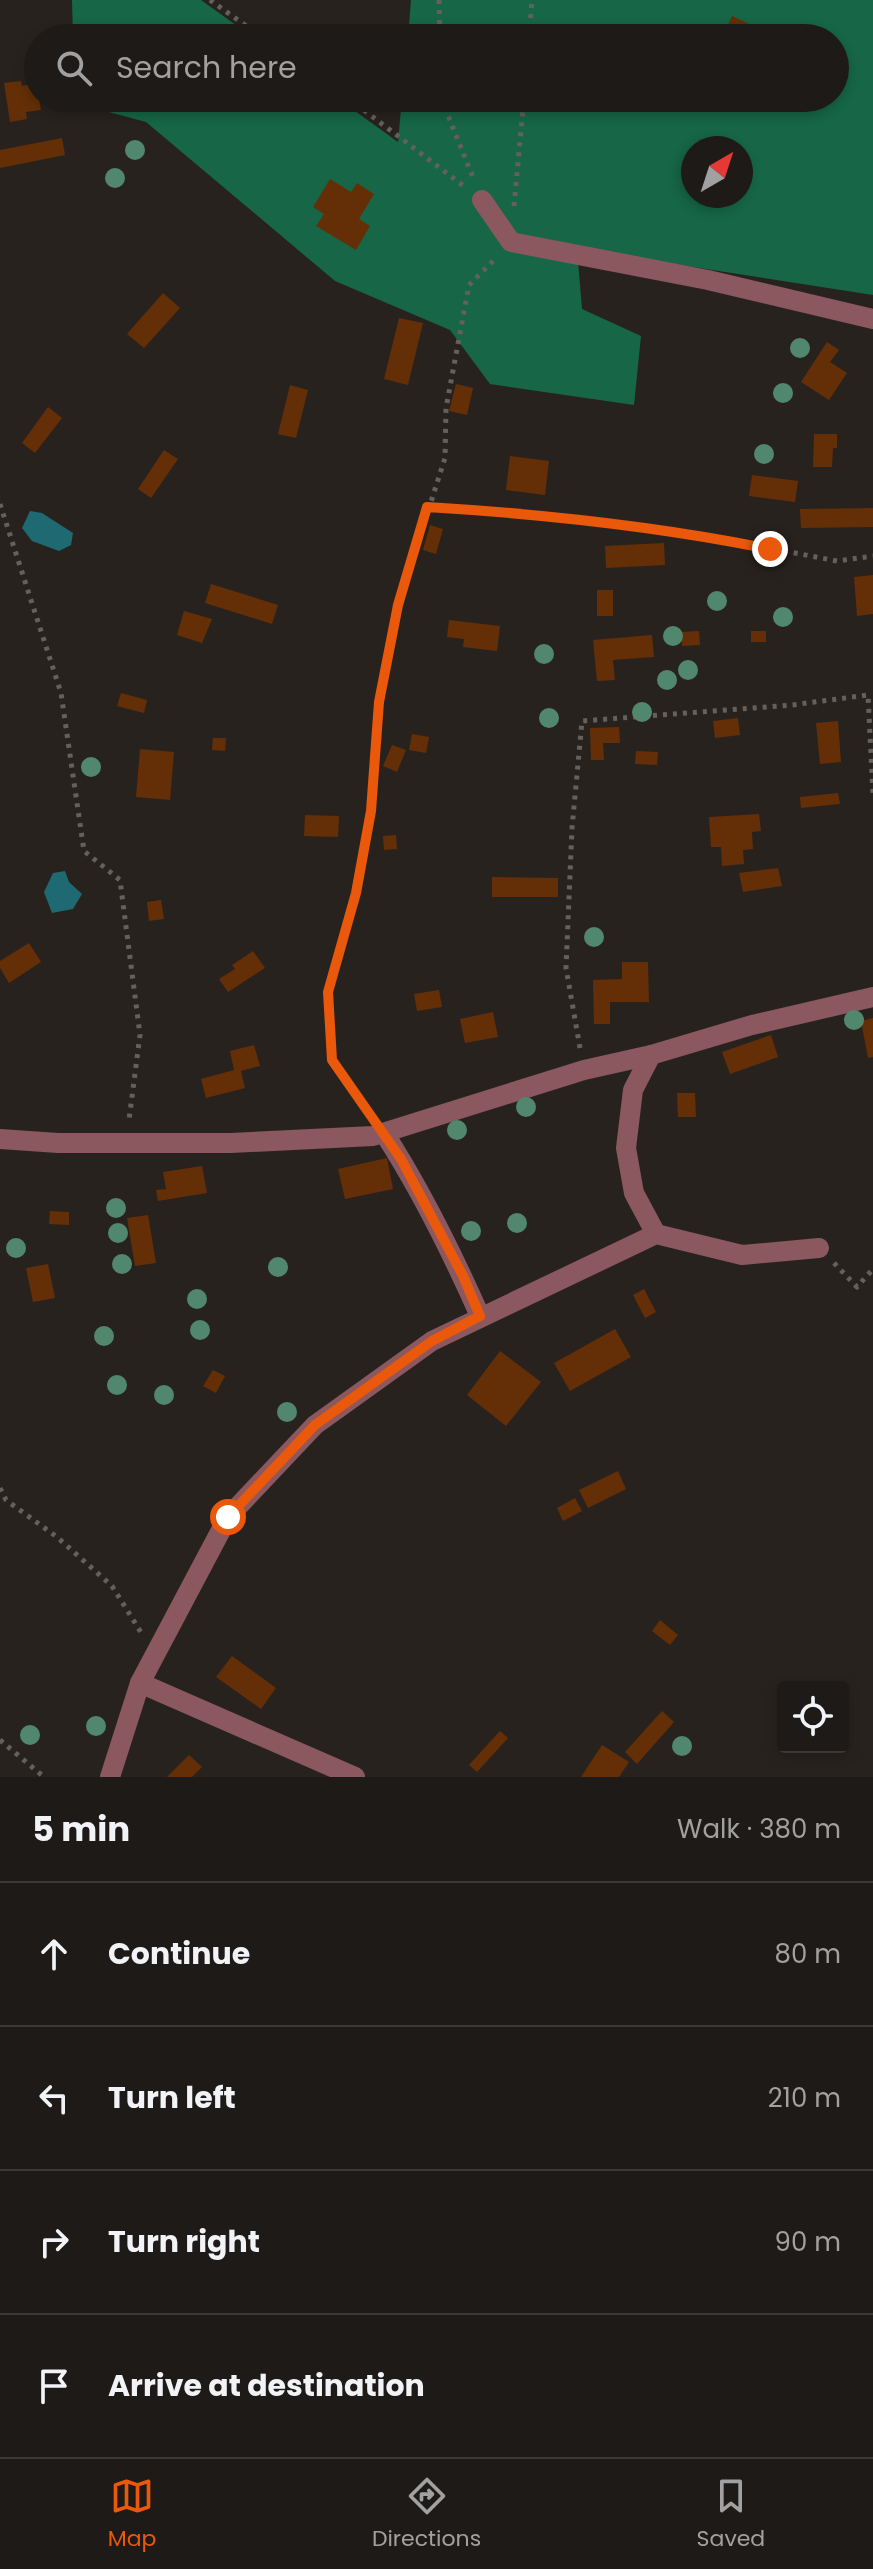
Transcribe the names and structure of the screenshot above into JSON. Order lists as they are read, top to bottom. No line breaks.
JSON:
{"north":"top right","page":{"search":"Search here","heading":["5 min","Walk · 380 m"],"list":[["Continue","80 m"],["Turn left","210 m"],["Turn right","90 m"],"Arrive at destination"],"nav":["Map","Directions","Saved"]}}
